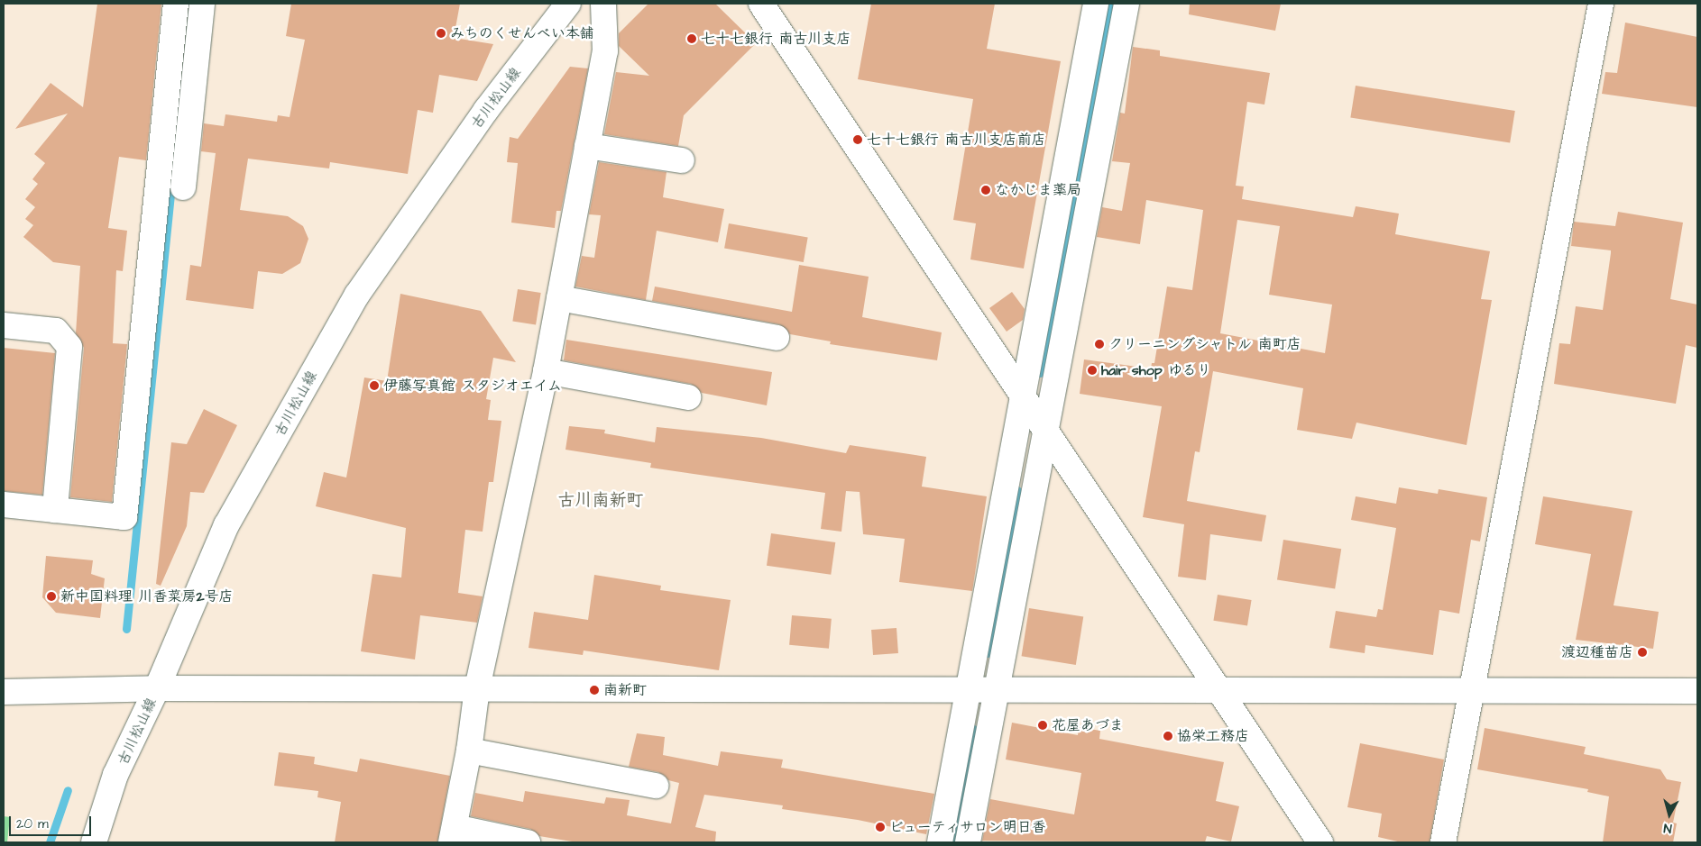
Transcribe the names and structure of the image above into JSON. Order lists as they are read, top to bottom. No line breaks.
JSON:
{"streets":{"street":["古川松山線"]},"districts":["古川南新町"],"places":["みちのくせんべい本舗","七十七銀行 南古川支店","七十七銀行 南古川支店前店","なかじま薬局","クリーニングシャトル 南町店","hair shop ゆるり","伊藤写真館 スタジオエイム","新中国料理 川香菜房2号店","渡辺種苗店","南新町","花屋あづま","協栄工務店","ビューティサロン明日香"],"scale_bar":"20 m","north":"bottom"}
